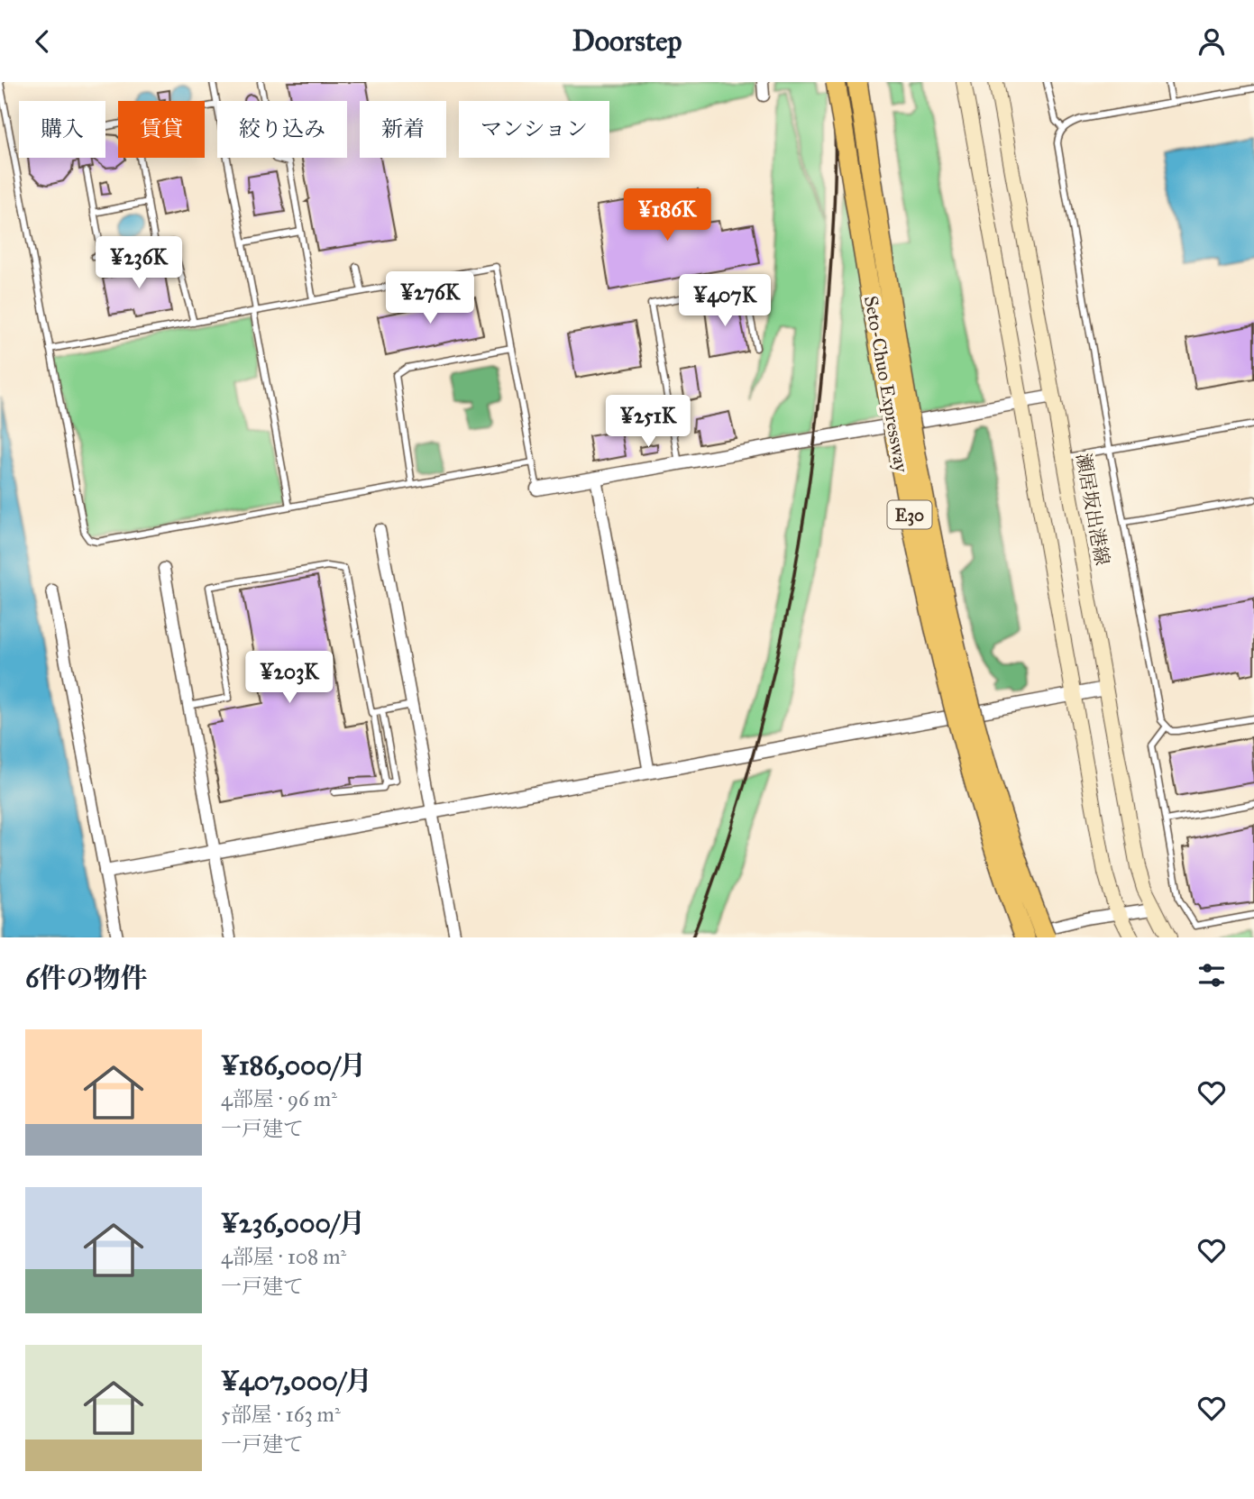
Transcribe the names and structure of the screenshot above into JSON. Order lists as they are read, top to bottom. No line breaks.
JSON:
{"streets":{"highway":["Seto-Chuo Expressway","E30"],"main road":["瀬居坂出港線"]},"page":{"header":"Doorstep","chip":["購入","賃貸","絞り込み","新着","マンション"],"price":["¥186K","¥236K","¥276K","¥407K","¥251K","¥203K"],"heading":"6件の物件","list":[{"name":"¥186,000/月","note":"4部屋 · 96 m² · 一戸建て"},{"name":"¥236,000/月","note":"4部屋 · 108 m² · 一戸建て"},{"name":"¥407,000/月","note":"5部屋 · 163 m² · 一戸建て"}]}}
